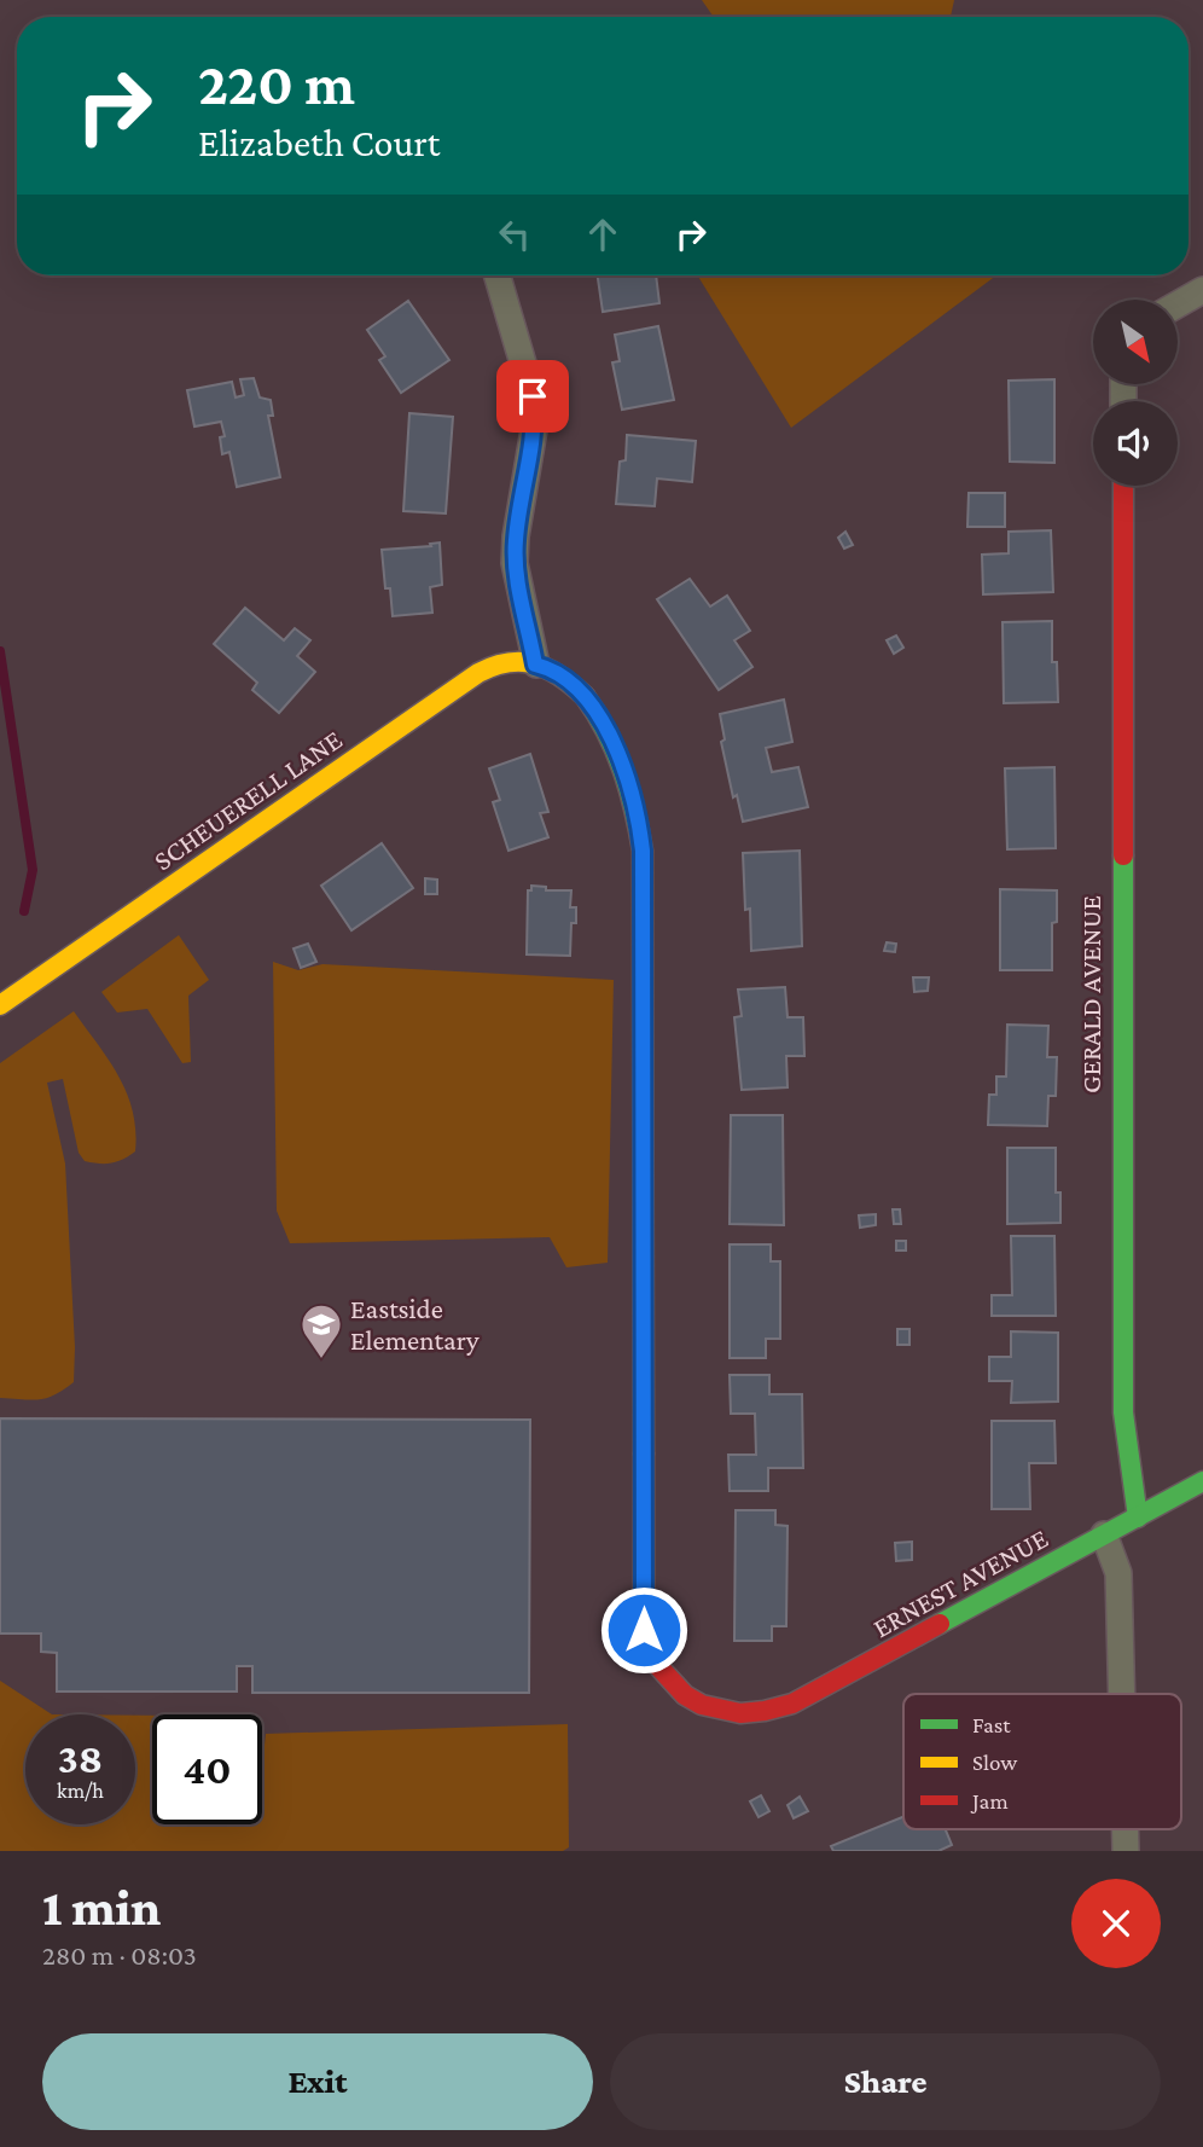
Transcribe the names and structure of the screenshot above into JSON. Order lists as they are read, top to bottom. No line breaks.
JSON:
{"streets":{"street":["SCHEUERELL LANE","GERALD AVENUE","ERNEST AVENUE"]},"crossings":[["SCHEUERELL LANE","ERNEST AVENUE"],["GERALD AVENUE","ERNEST AVENUE"]],"places":{"school or university":["Eastside Elementary"]},"legend":["Fast","Slow","Jam"],"north":"bottom right","page":{"turn":["220 m","Elizabeth Court"],"speed":"38 km/h","limit":"40","heading":["1 min","280 m · 08:03"],"buttons":["Exit","Share"]}}
